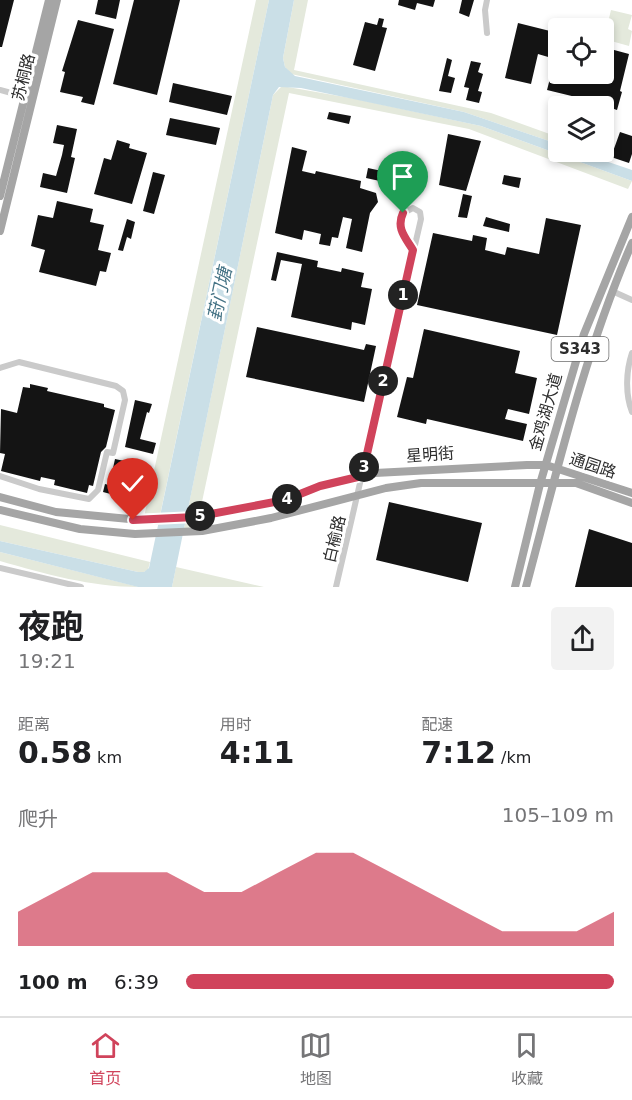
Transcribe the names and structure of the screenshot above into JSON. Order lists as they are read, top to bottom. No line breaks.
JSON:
{"streets":{"main road":["苏桐路","S343","金鸡湖大道","星明街","通园路"],"street":["白榆路"]},"crossings":[["金鸡湖大道","星明街"],["金鸡湖大道","通园路"],["星明街","通园路"],["星明街","白榆路"]],"water":["葑门塘"],"page":{"pins":["1","2","3","4","5"],"heading":["夜跑","19:21"],"stats":[["距离","0.58 km"],["用时","4:11"],["配速","7:12 /km"]],"chart":["爬升","105–109 m"],"list":[{"name":"100 m","note":"6:39"}],"tabs":["首页","地图","收藏"]}}
